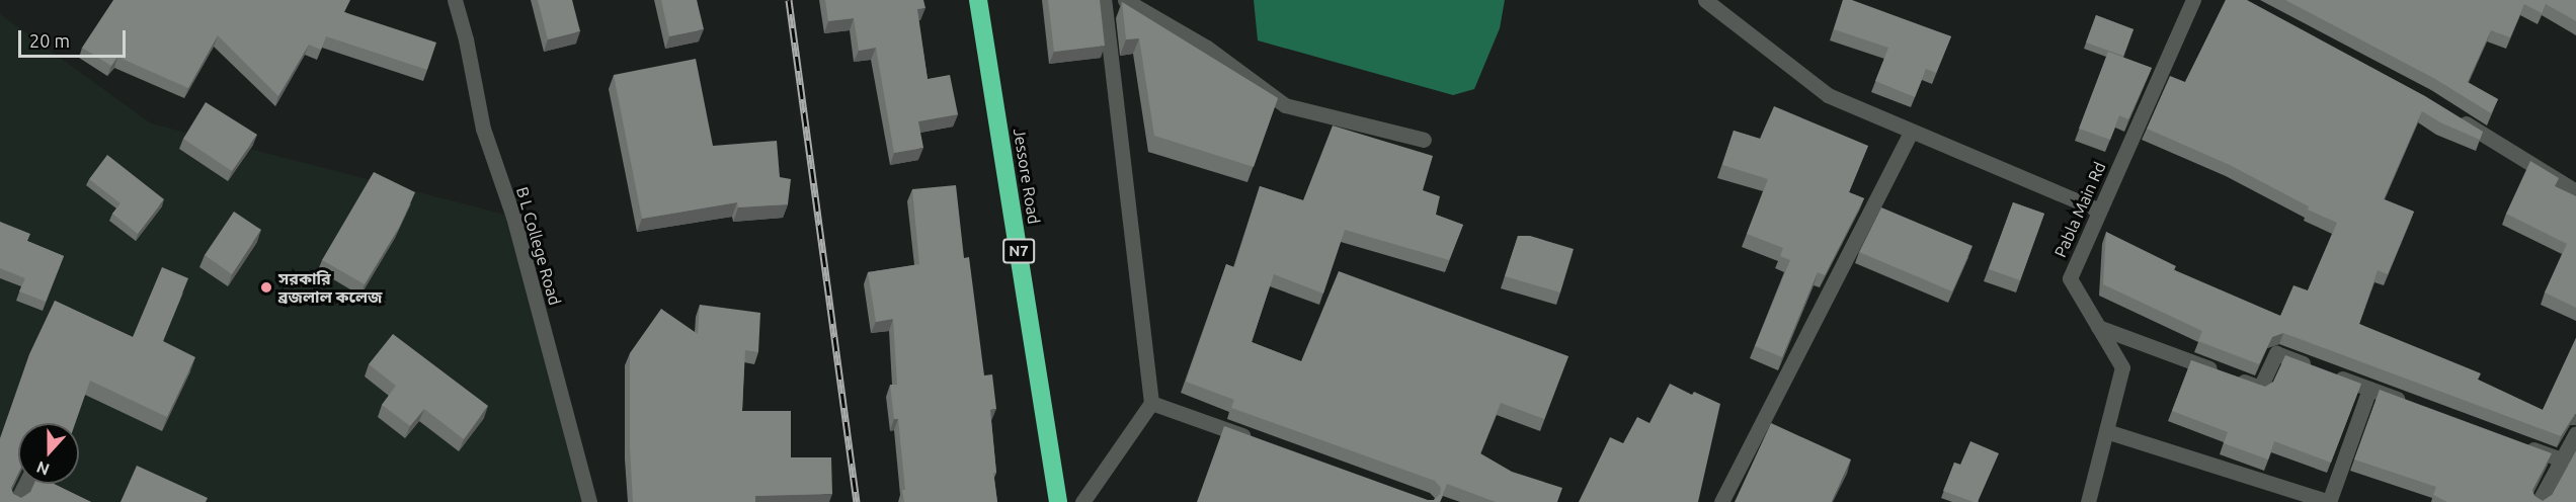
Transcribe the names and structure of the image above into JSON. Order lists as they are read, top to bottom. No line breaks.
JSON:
{"streets":{"highway":["Jessore Road","N7"],"street":["Pabla Main Rd","B L College Road"]},"places":["সরকারি ব্রজলাল কলেজ"],"scale_bar":"20 m","north":"bottom"}
